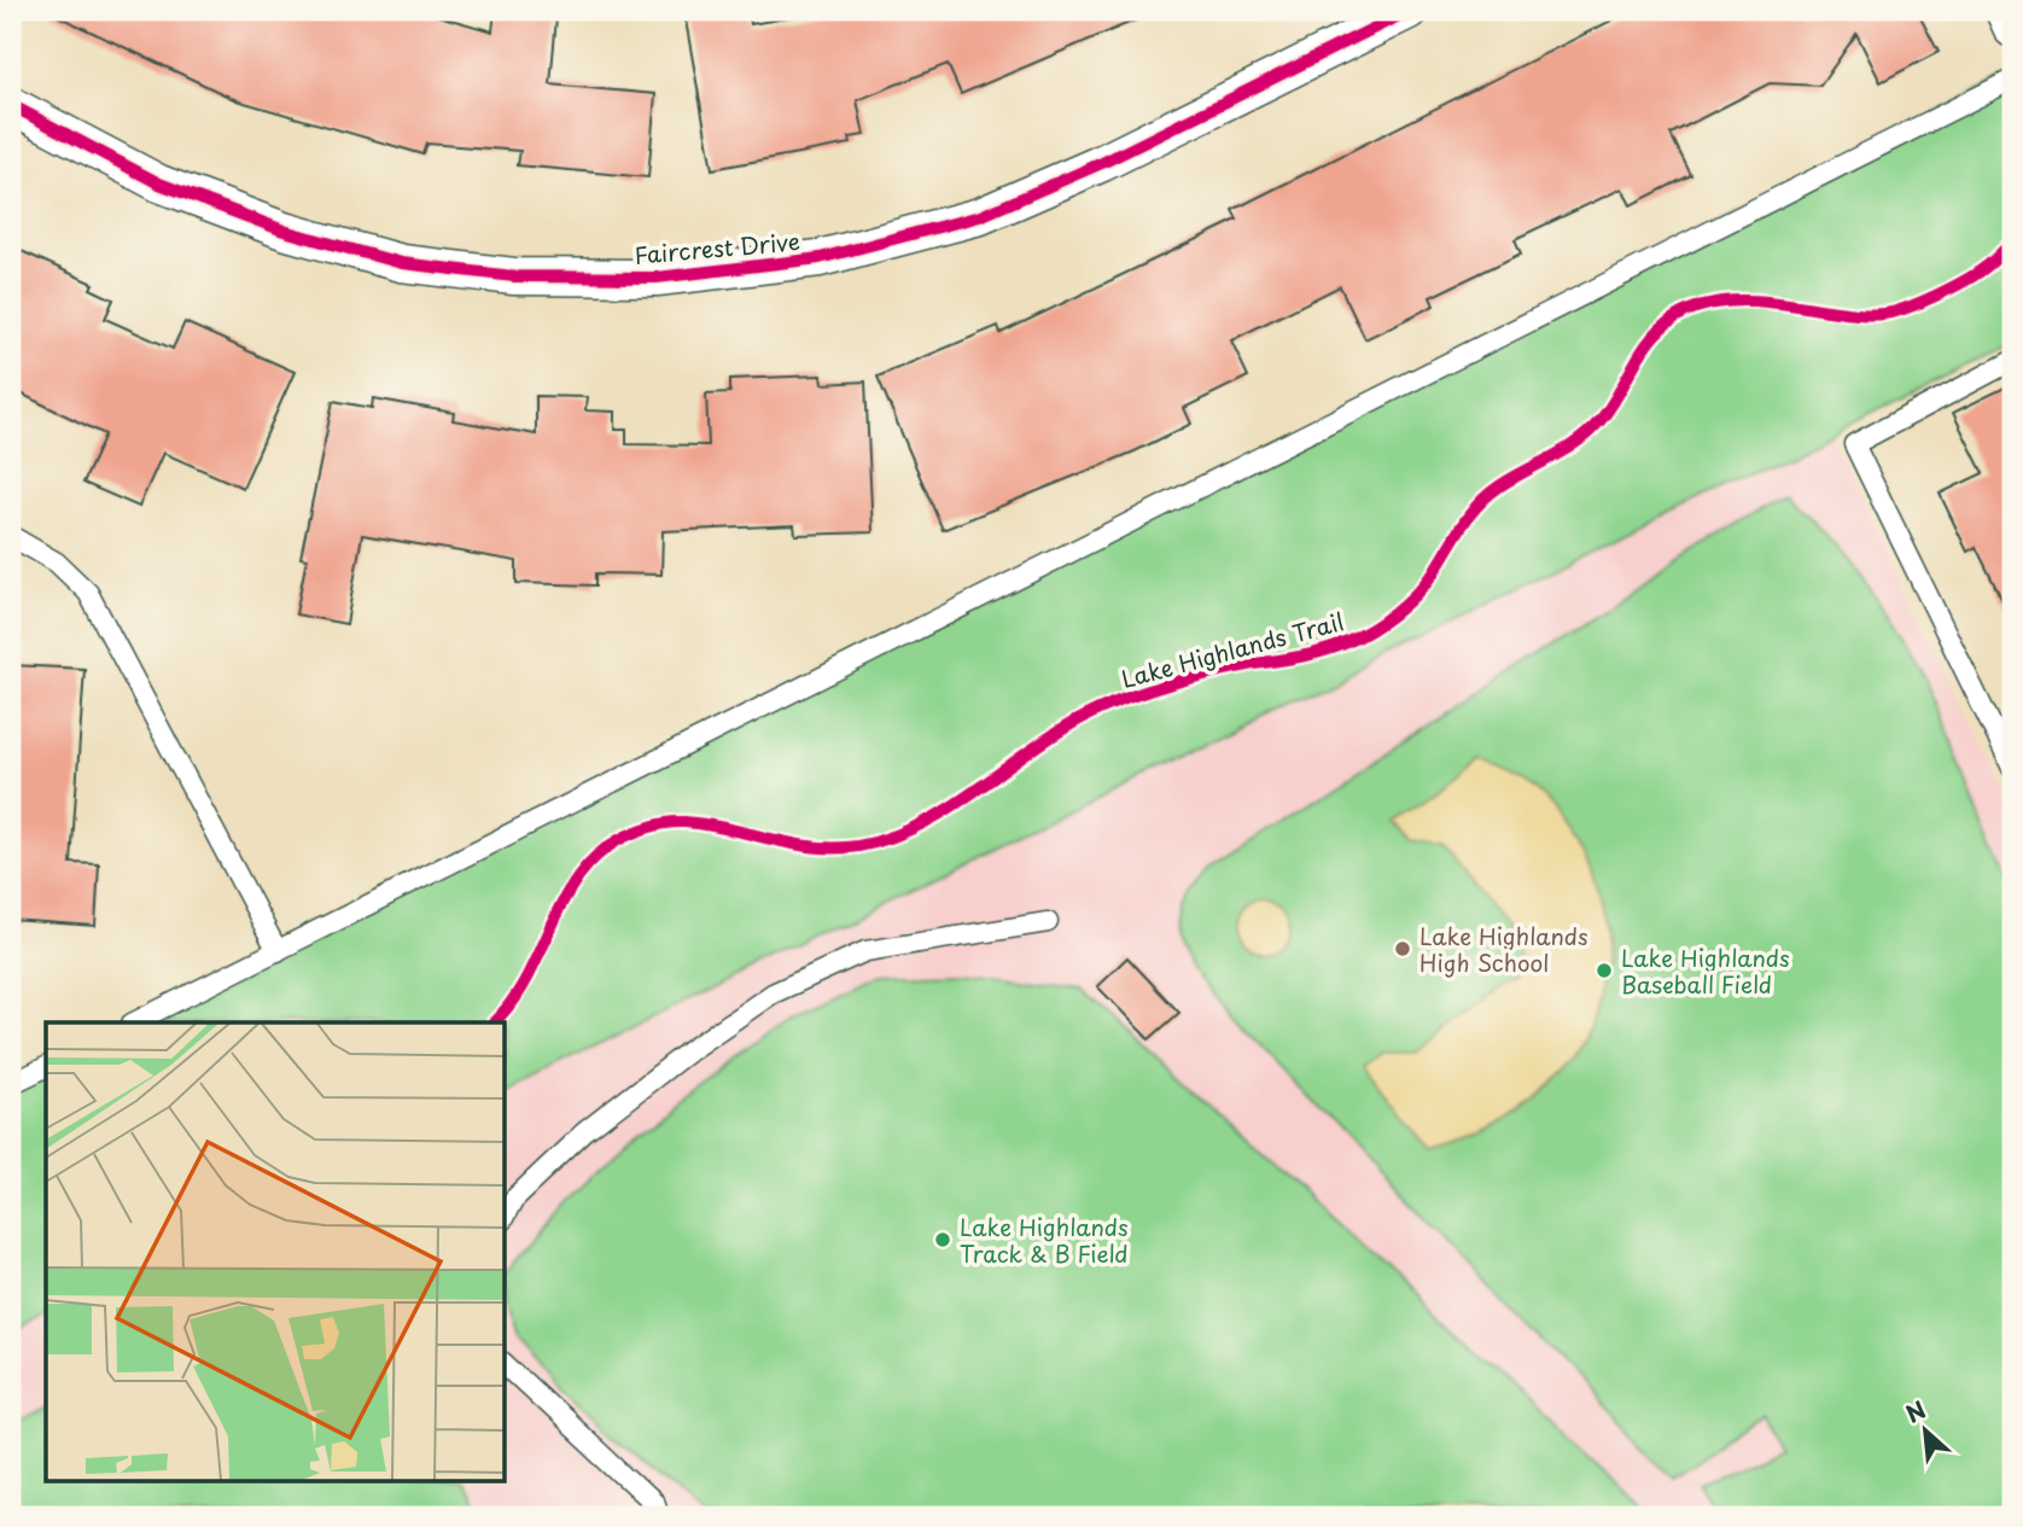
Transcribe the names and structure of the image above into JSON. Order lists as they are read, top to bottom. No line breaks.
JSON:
{"streets":{"street":["Faircrest Drive"],"cycle path":["Lake Highlands Trail"]},"places":["Lake Highlands High School","Lake Highlands Baseball Field","Lake Highlands Track & B Field"],"north":"top left"}
